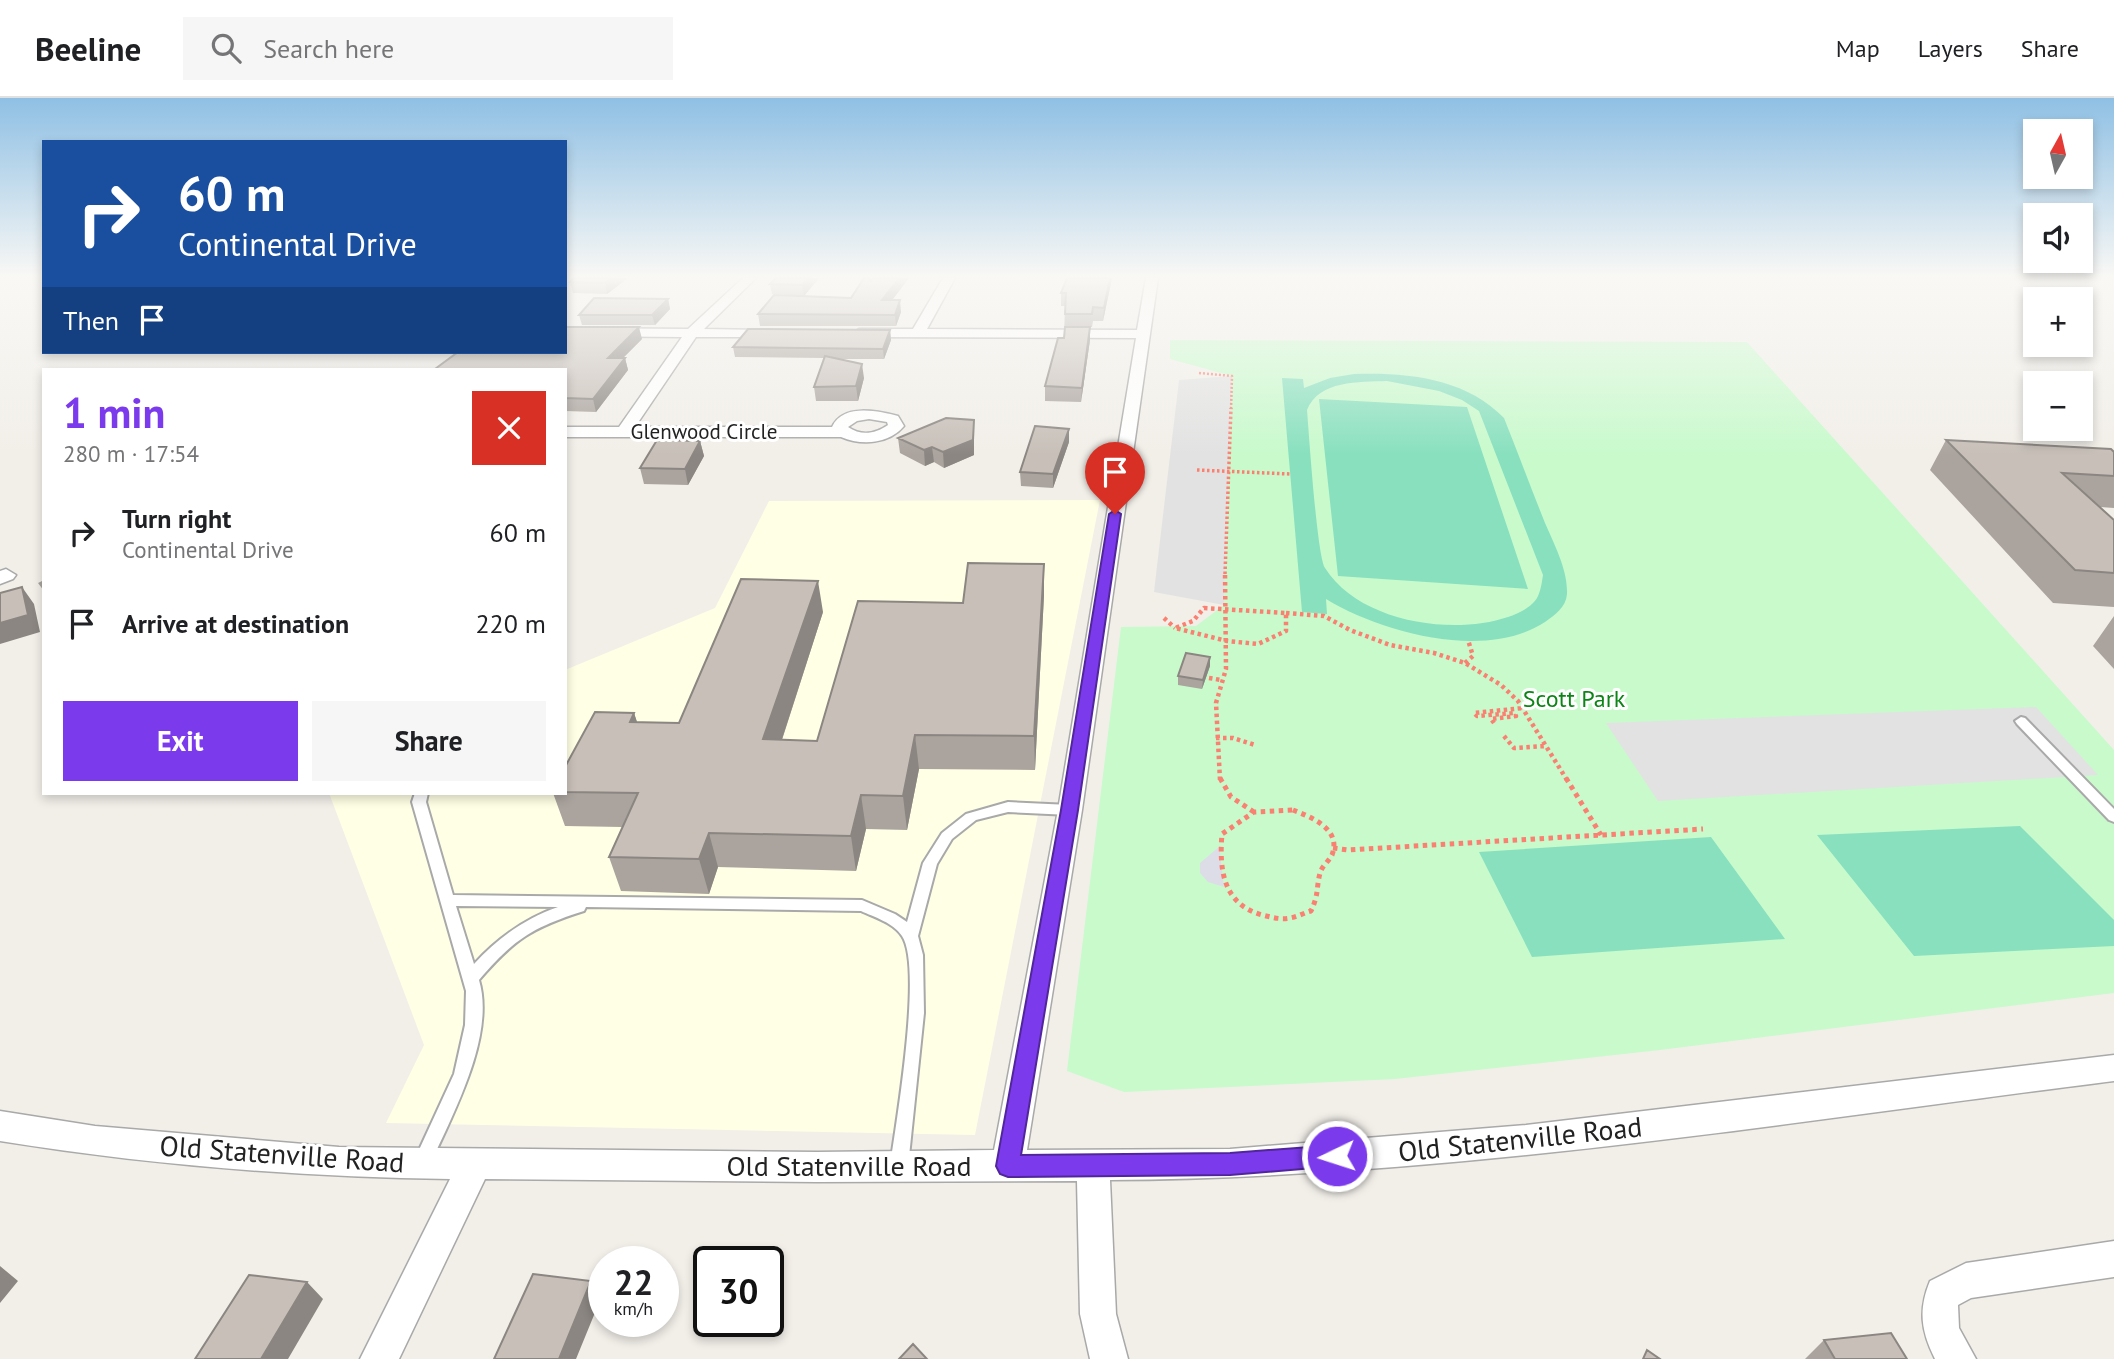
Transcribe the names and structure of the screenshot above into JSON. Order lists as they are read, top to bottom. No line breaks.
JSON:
{"streets":{"street":["Glenwood Circle","Old Statenville Road"]},"parks":["Scott Park"],"north":"top","page":{"header":"Beeline","search":"Search here","nav":["Map","Layers","Share"],"map_buttons":["+","−"],"turn":["60 m","Continental Drive"],"then":"Then","heading":["1 min","280 m · 17:54"],"list":[{"name":"Turn right","note":"Continental Drive","value":"60 m"},{"name":"Arrive at destination","value":"220 m"}],"buttons":["Exit","Share"],"speed":"22 km/h","limit":"30"}}
